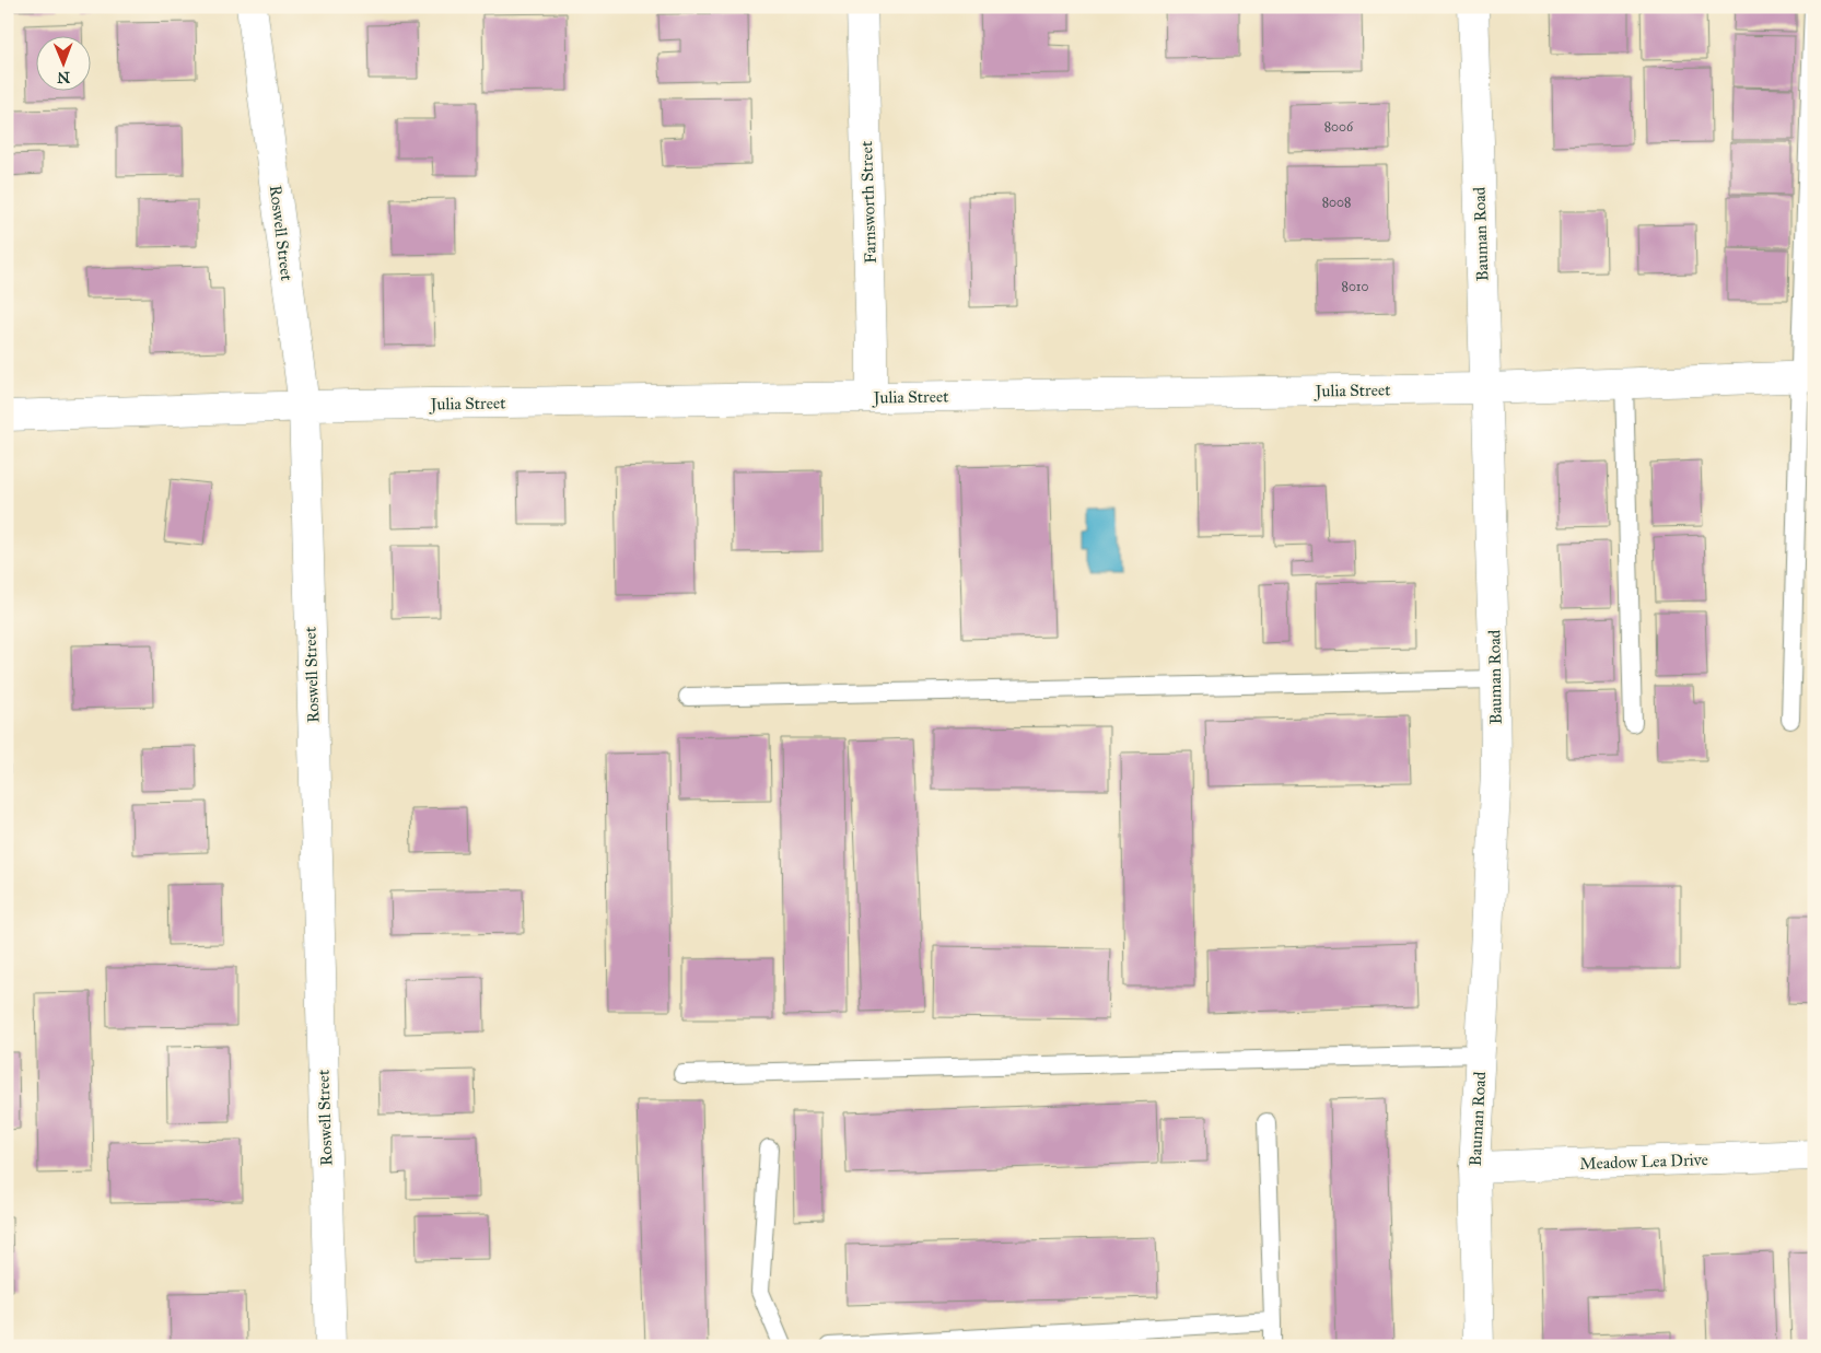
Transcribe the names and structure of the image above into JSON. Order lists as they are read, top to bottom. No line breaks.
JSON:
{"streets":{"street":["Farnsworth Street","Roswell Street","Bauman Road","Julia Street","Meadow Lea Drive"]},"crossings":[["Farnsworth Street","Julia Street"],["Roswell Street","Julia Street"],["Bauman Road","Julia Street"],["Bauman Road","Meadow Lea Drive"]],"house_numbers":["8006","8008","8010"],"north":"bottom"}
